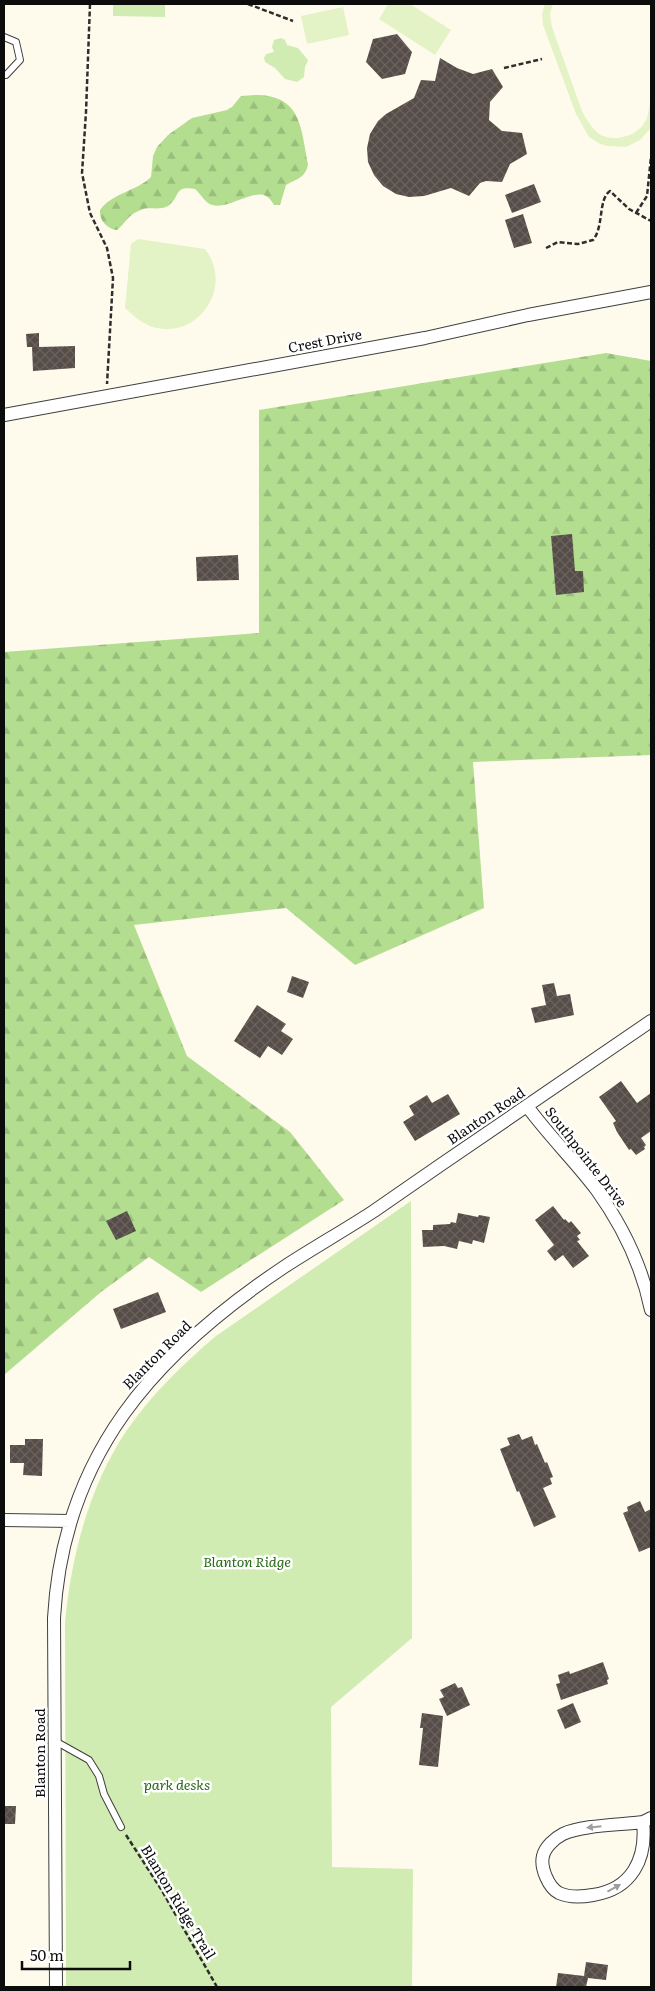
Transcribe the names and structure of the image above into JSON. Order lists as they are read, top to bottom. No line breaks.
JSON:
{"streets":{"street":["Crest Drive","Blanton Road","Southpointe Drive"],"path":["Blanton Ridge Trail"]},"crossings":[["Blanton Road","Southpointe Drive"]],"parks":["Blanton Ridge","park desks"],"scale_bar":"50 m"}
